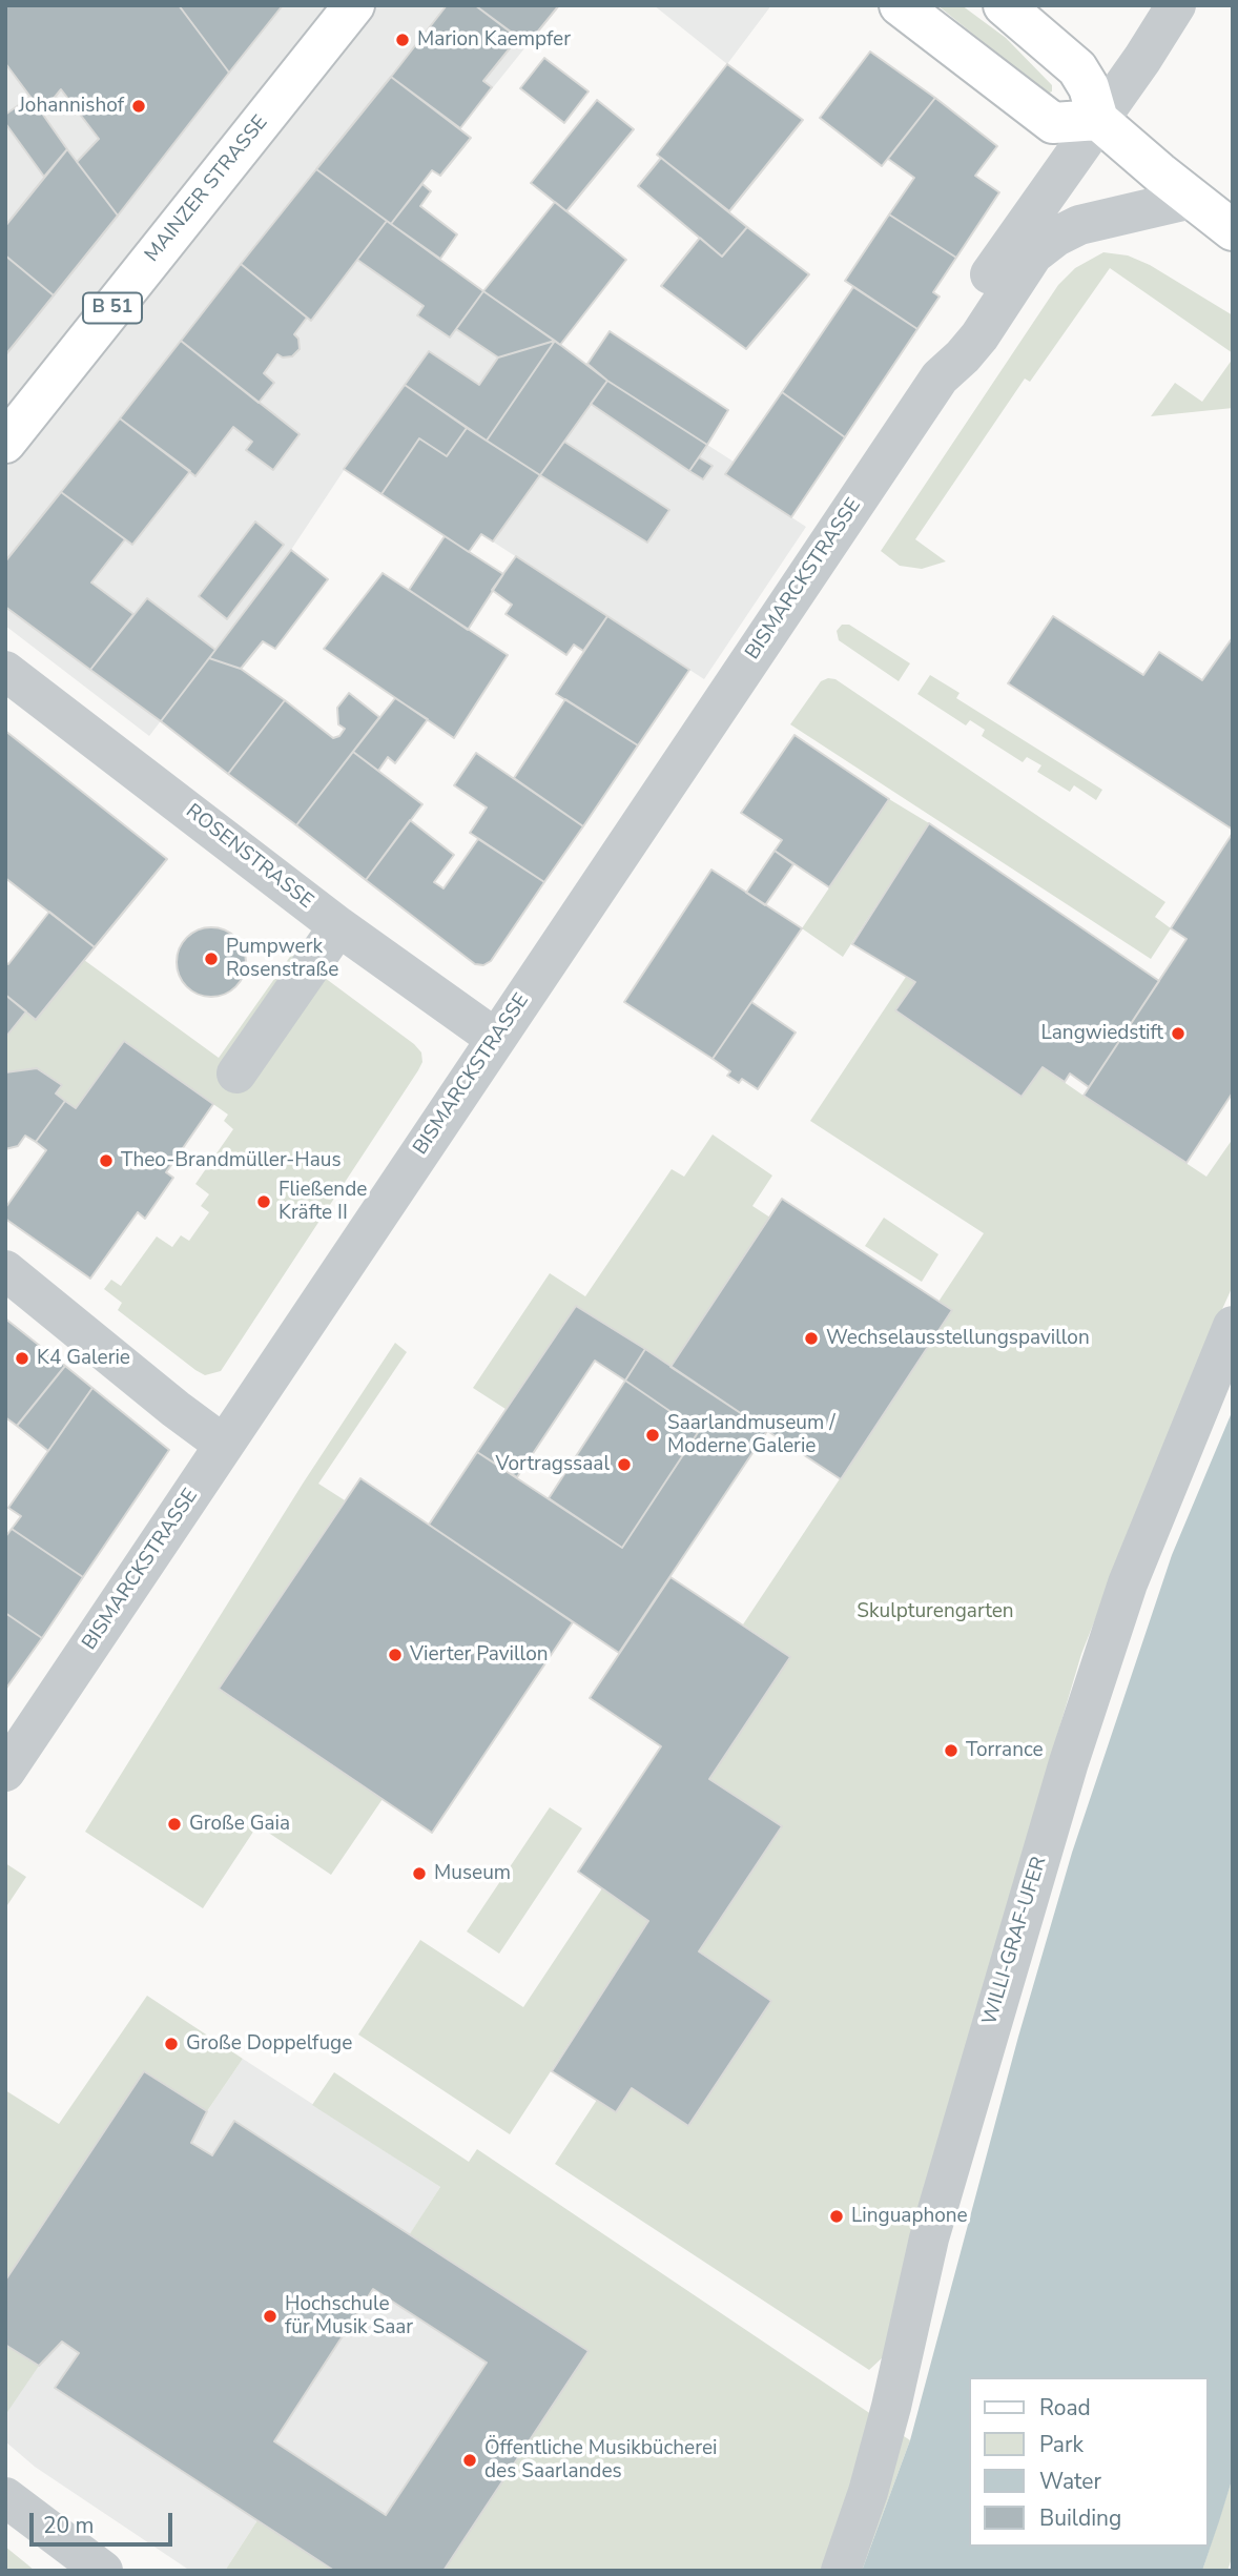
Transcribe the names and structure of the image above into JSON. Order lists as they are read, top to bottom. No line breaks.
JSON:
{"streets":{"main road":["MAINZER STRASSE","B 51"],"street":["BISMARCKSTRASSE","ROSENSTRASSE","WILLI-GRAF-UFER"]},"crossings":[["BISMARCKSTRASSE","ROSENSTRASSE"]],"parks":["Skulpturengarten"],"places":["Marion Kaempfer","Johannishof","Pumpwerk Rosenstraße","Langwiedstift","Theo-Brandmüller-Haus","Fließende Kräfte II","Wechselausstellungspavillon","K4 Galerie","Saarlandmuseum / Moderne Galerie","Vortragssaal","Vierter Pavillon","Torrance","Große Gaia","Museum","Große Doppelfuge","Linguaphone","Hochschule für Musik Saar","Öffentliche Musikbücherei des Saarlandes"],"legend":["Road","Park","Water","Building"],"scale_bar":"20 m"}
